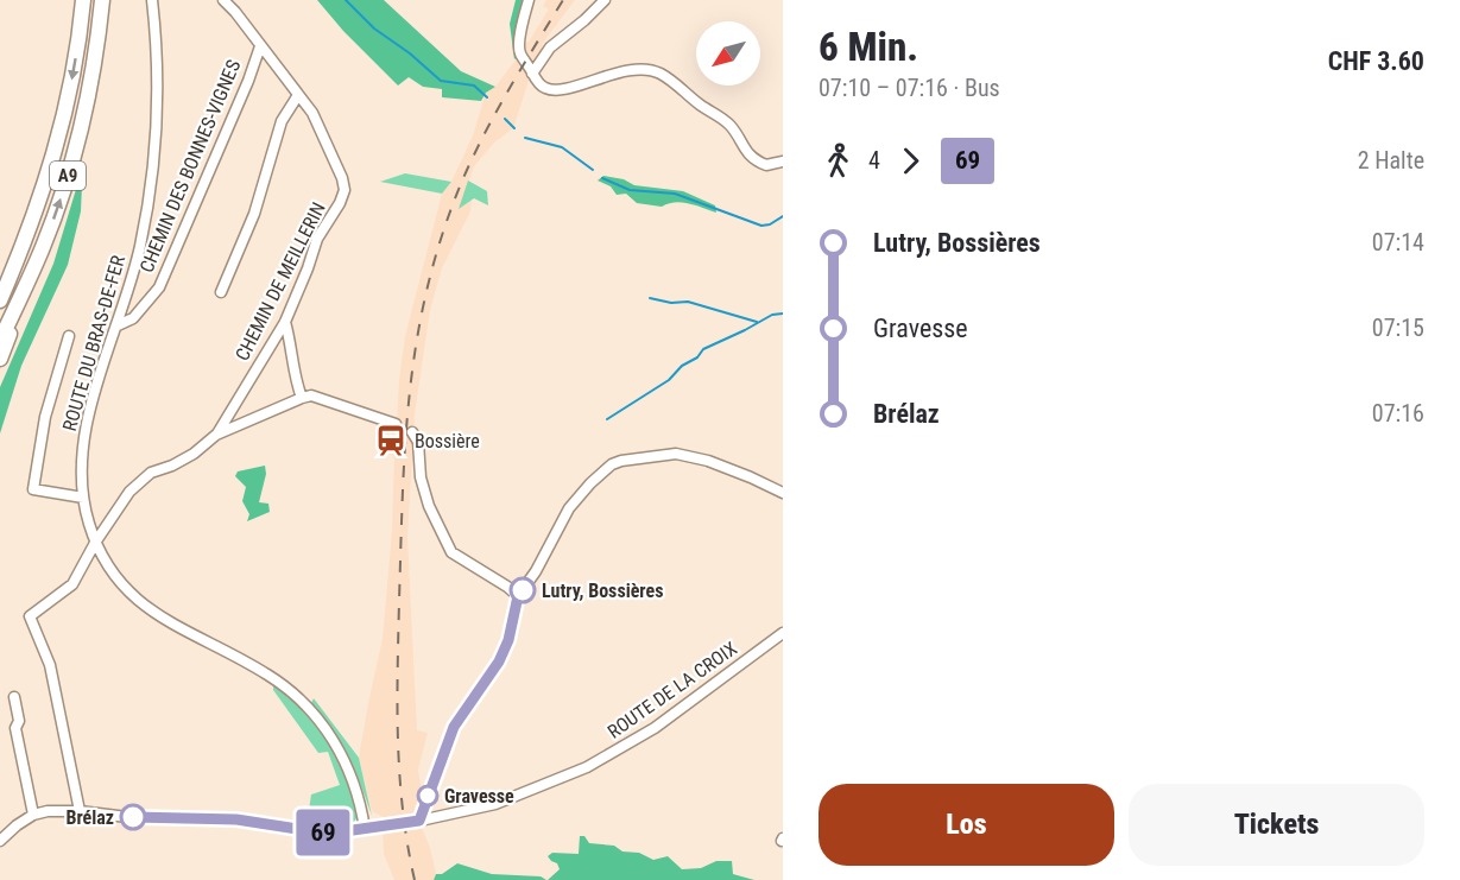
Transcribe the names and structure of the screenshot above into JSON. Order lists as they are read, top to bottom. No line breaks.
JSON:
{"streets":{"highway":["A9"],"street":["CHEMIN DES BONNES-VIGNES","CHEMIN DE MEILLERIN","ROUTE DU BRAS-DE-FER","ROUTE DE LA CROIX"]},"crossings":[["CHEMIN DES BONNES-VIGNES","ROUTE DU BRAS-DE-FER"],["ROUTE DU BRAS-DE-FER","ROUTE DE LA CROIX"]],"places":{"station":["Bossière"],"other":["Lutry, Bossières","Gravesse","Brélaz"]},"lines":["bus line 69"],"north":"bottom left","page":{"on_map":"69","heading":["6 Min.","07:10 – 07:16 · Bus","CHF 3.60"],"legs":["4","69","2 Halte"],"list":[{"name":"Lutry, Bossières","value":"07:14"},{"name":"Gravesse","value":"07:15"},{"name":"Brélaz","value":"07:16"}],"buttons":["Los","Tickets"]}}
